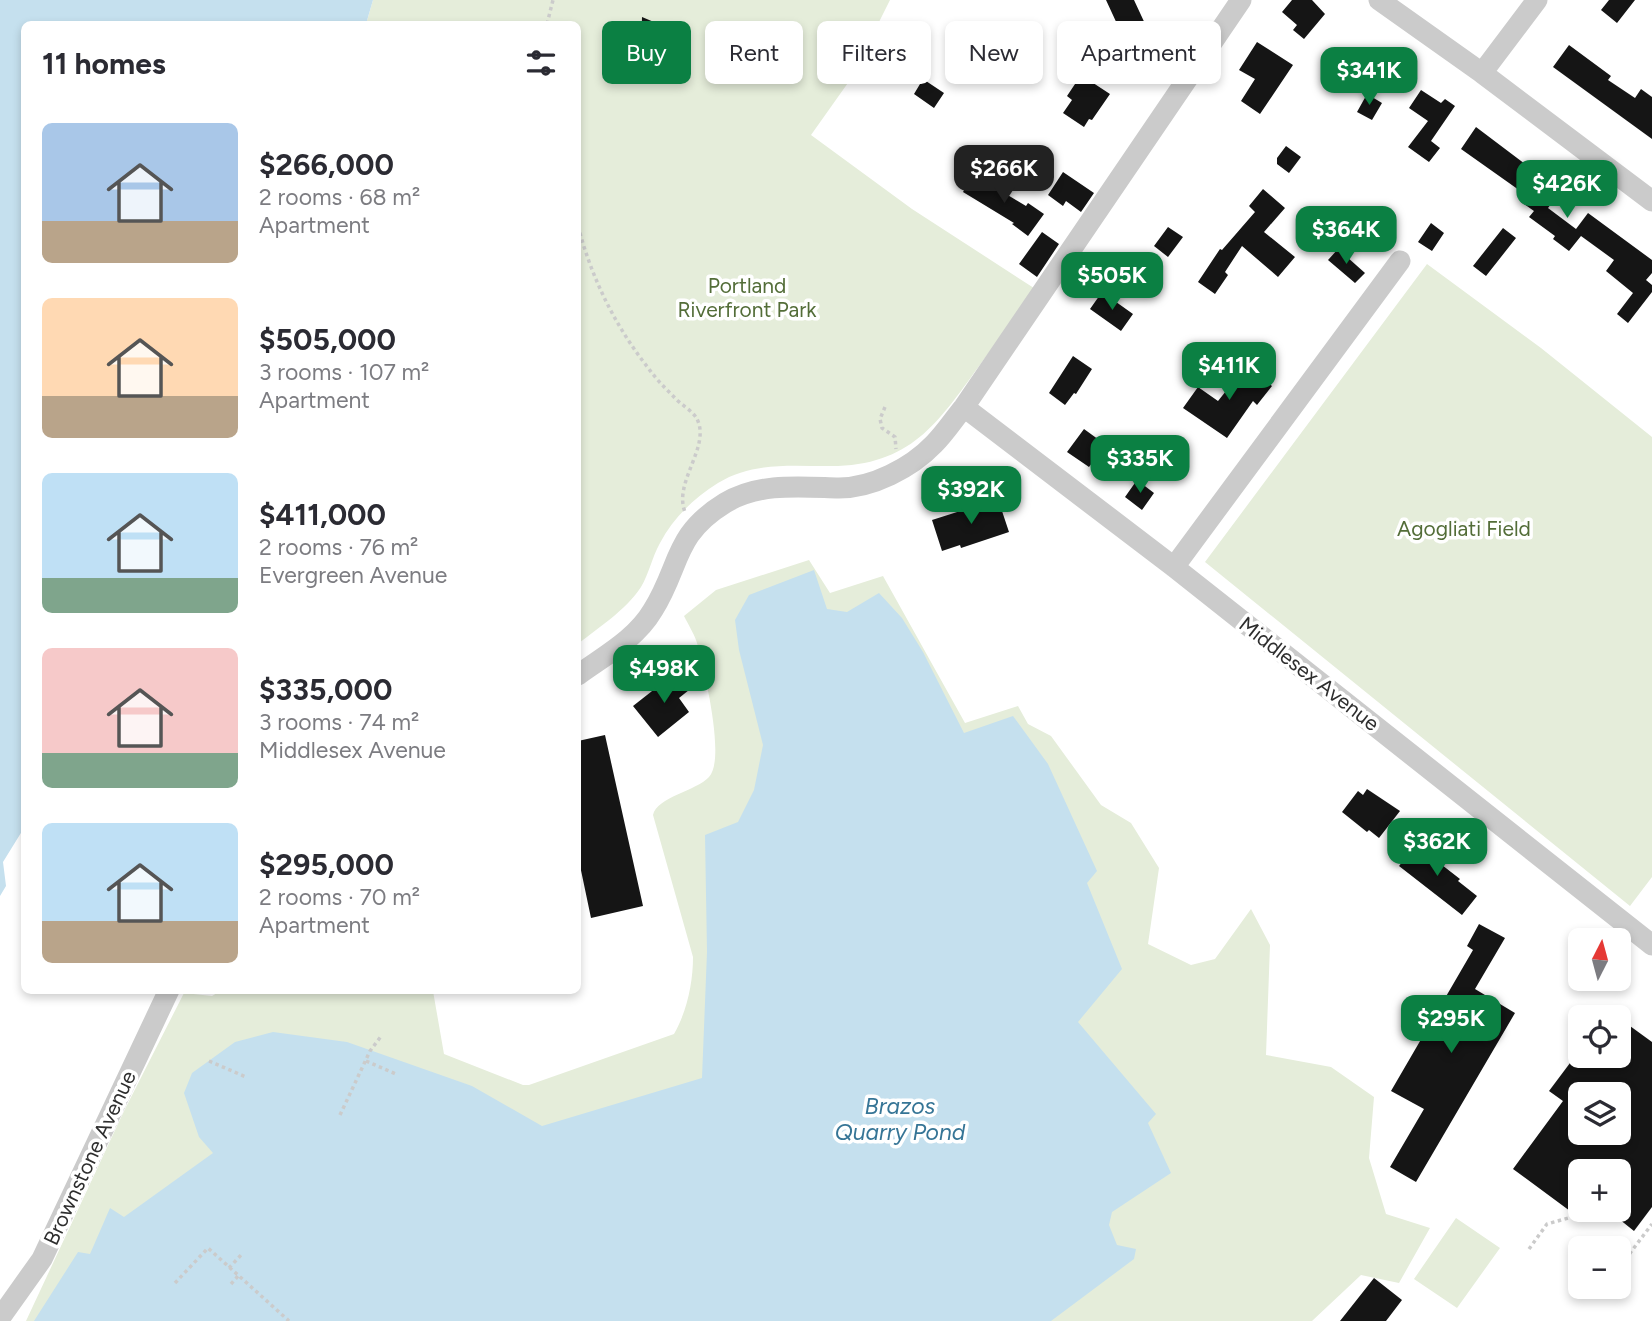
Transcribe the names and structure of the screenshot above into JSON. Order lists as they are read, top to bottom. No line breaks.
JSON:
{"streets":{"street":["Middlesex Avenue","Brownstone Avenue"]},"water":["Brazos Quarry Pond"],"parks":["Portland Riverfront Park","Agogliati Field"],"north":"top","page":{"chip":["Buy","Rent","Filters","New","Apartment"],"heading":"11 homes","price":["$341K","$266K","$426K","$364K","$505K","$411K","$335K","$392K","$498K","$362K","$295K"],"list":[{"name":"$266,000","note":"2 rooms · 68 m² · Apartment"},{"name":"$505,000","note":"3 rooms · 107 m² · Apartment"},{"name":"$411,000","note":"2 rooms · 76 m² · Evergreen Avenue"},{"name":"$335,000","note":"3 rooms · 74 m² · Middlesex Avenue"},{"name":"$295,000","note":"2 rooms · 70 m² · Apartment"}],"map_buttons":["+","−"]}}
